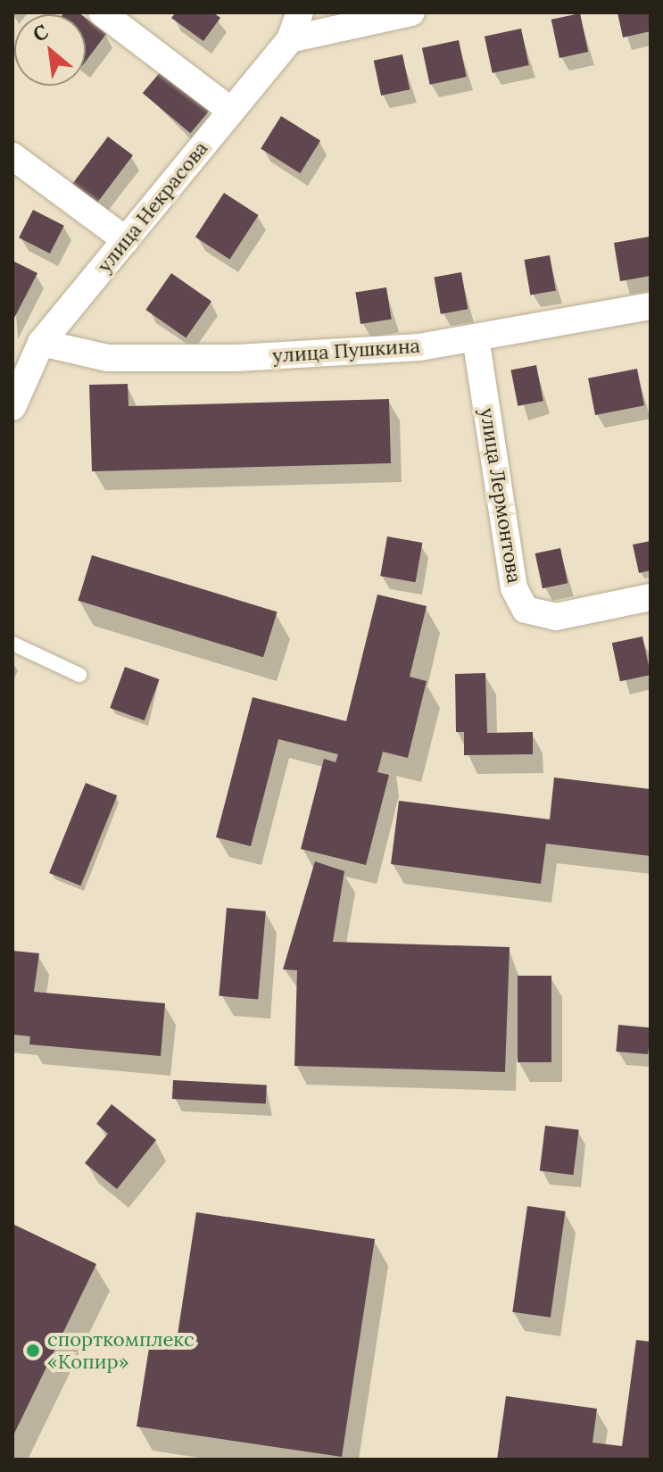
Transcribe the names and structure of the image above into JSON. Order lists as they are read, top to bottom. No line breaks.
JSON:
{"streets":{"street":["улица Некрасова","улица Пушкина","улица Лермонтова"]},"crossings":[["улица Некрасова","улица Пушкина"],["улица Пушкина","улица Лермонтова"]],"places":["спорткомплекс «Копир»"],"north":"top left"}
